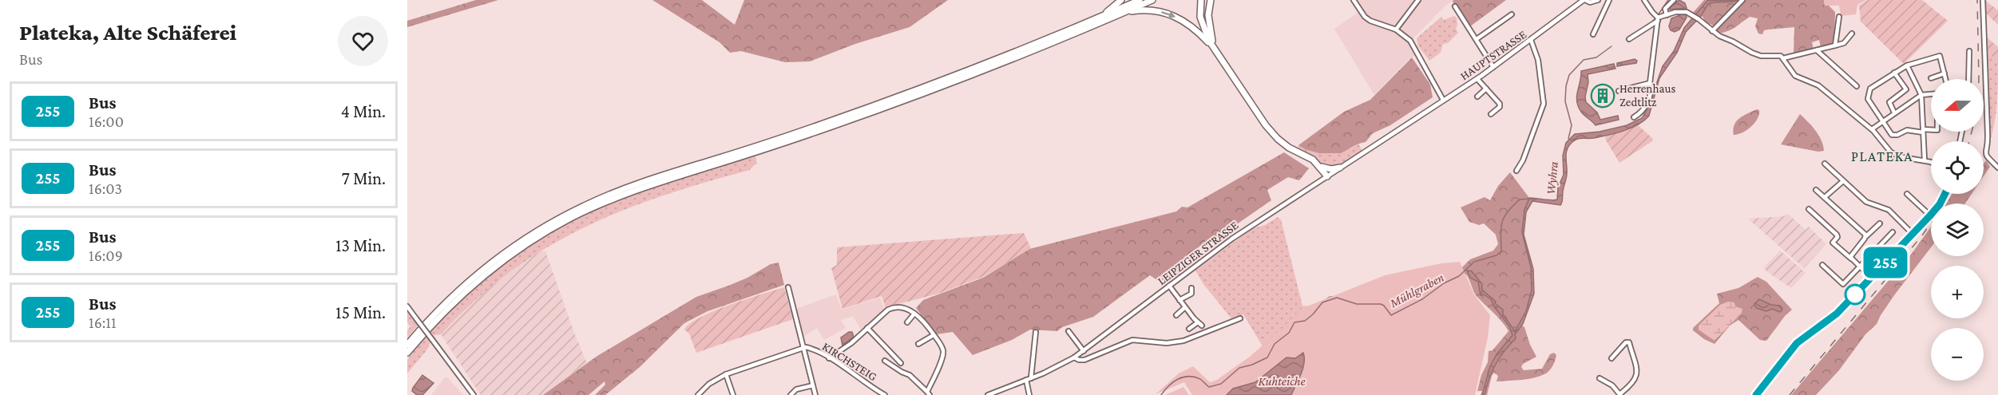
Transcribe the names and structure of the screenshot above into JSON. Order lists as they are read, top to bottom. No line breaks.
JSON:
{"streets":{"main road":["HAUPTSTRASSE"],"street":["LEIPZIGER STRASSE","KIRCHSTEIG"]},"crossings":[["HAUPTSTRASSE","LEIPZIGER STRASSE"]],"districts":["PLATEKA"],"water":["Wyhra","Mühlgraben","Kuhteiche"],"places":{"building":["Herrenhaus Zedtlitz"]},"lines":["bus line 255"],"north":"left","page":{"heading":["Plateka, Alte Schäferei","Bus"],"on_map":"255","map_buttons":["+","−"],"list":[{"mark":"255","name":"Bus","note":"16:00","value":"4 Min."},{"mark":"255","name":"Bus","note":"16:03","value":"7 Min."},{"mark":"255","name":"Bus","note":"16:09","value":"13 Min."},{"mark":"255","name":"Bus","note":"16:11","value":"15 Min."}]}}
